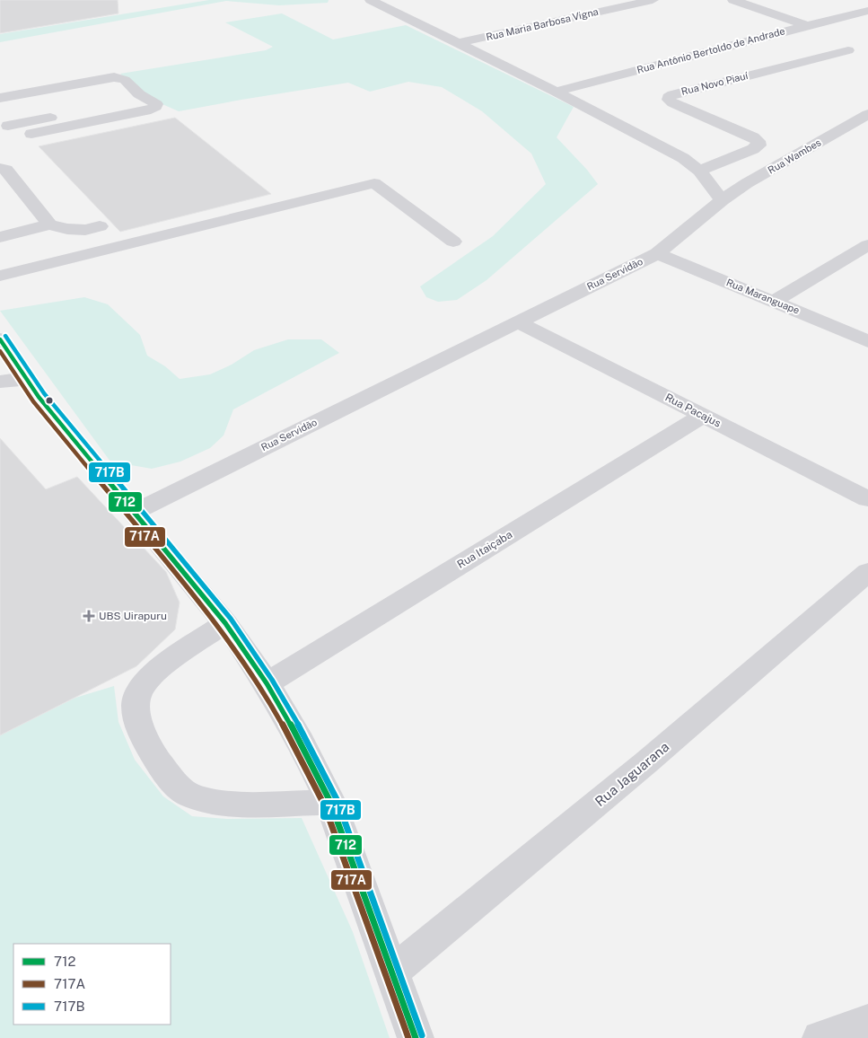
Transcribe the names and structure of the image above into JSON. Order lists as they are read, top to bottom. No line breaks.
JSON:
{"streets":{"street":["Rua Maria Barbosa Vigna","Rua Antônio Bertoldo de Andrade","Rua Novo Piauí","Rua Wambes","Rua Servidão","Rua Maranguape","Rua Pacajus","Rua Itaiçaba","Rua Jaguarana"]},"crossings":[["Rua Wambes","Rua Servidão"],["Rua Servidão","Rua Maranguape"],["Rua Servidão","Rua Pacajus"],["Rua Pacajus","Rua Itaiçaba"]],"places":{"health":["UBS Uirapuru"]},"lines":["transit line 717B","transit line 712","transit line 717A"],"legend":["712","717A","717B"]}
